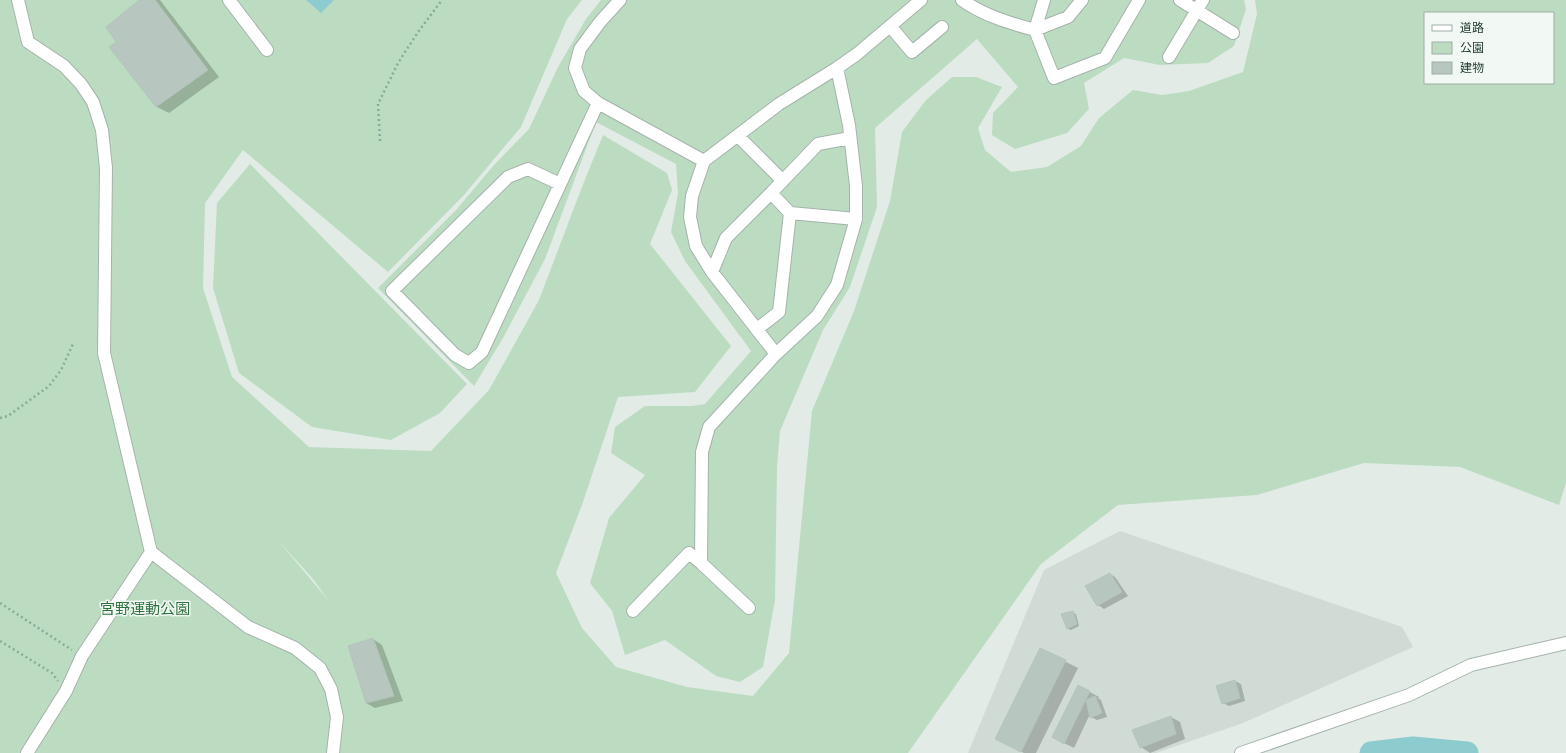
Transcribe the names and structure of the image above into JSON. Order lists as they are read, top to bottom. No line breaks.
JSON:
{"parks":["宮野運動公園"],"legend":["道路","公園","建物"]}
